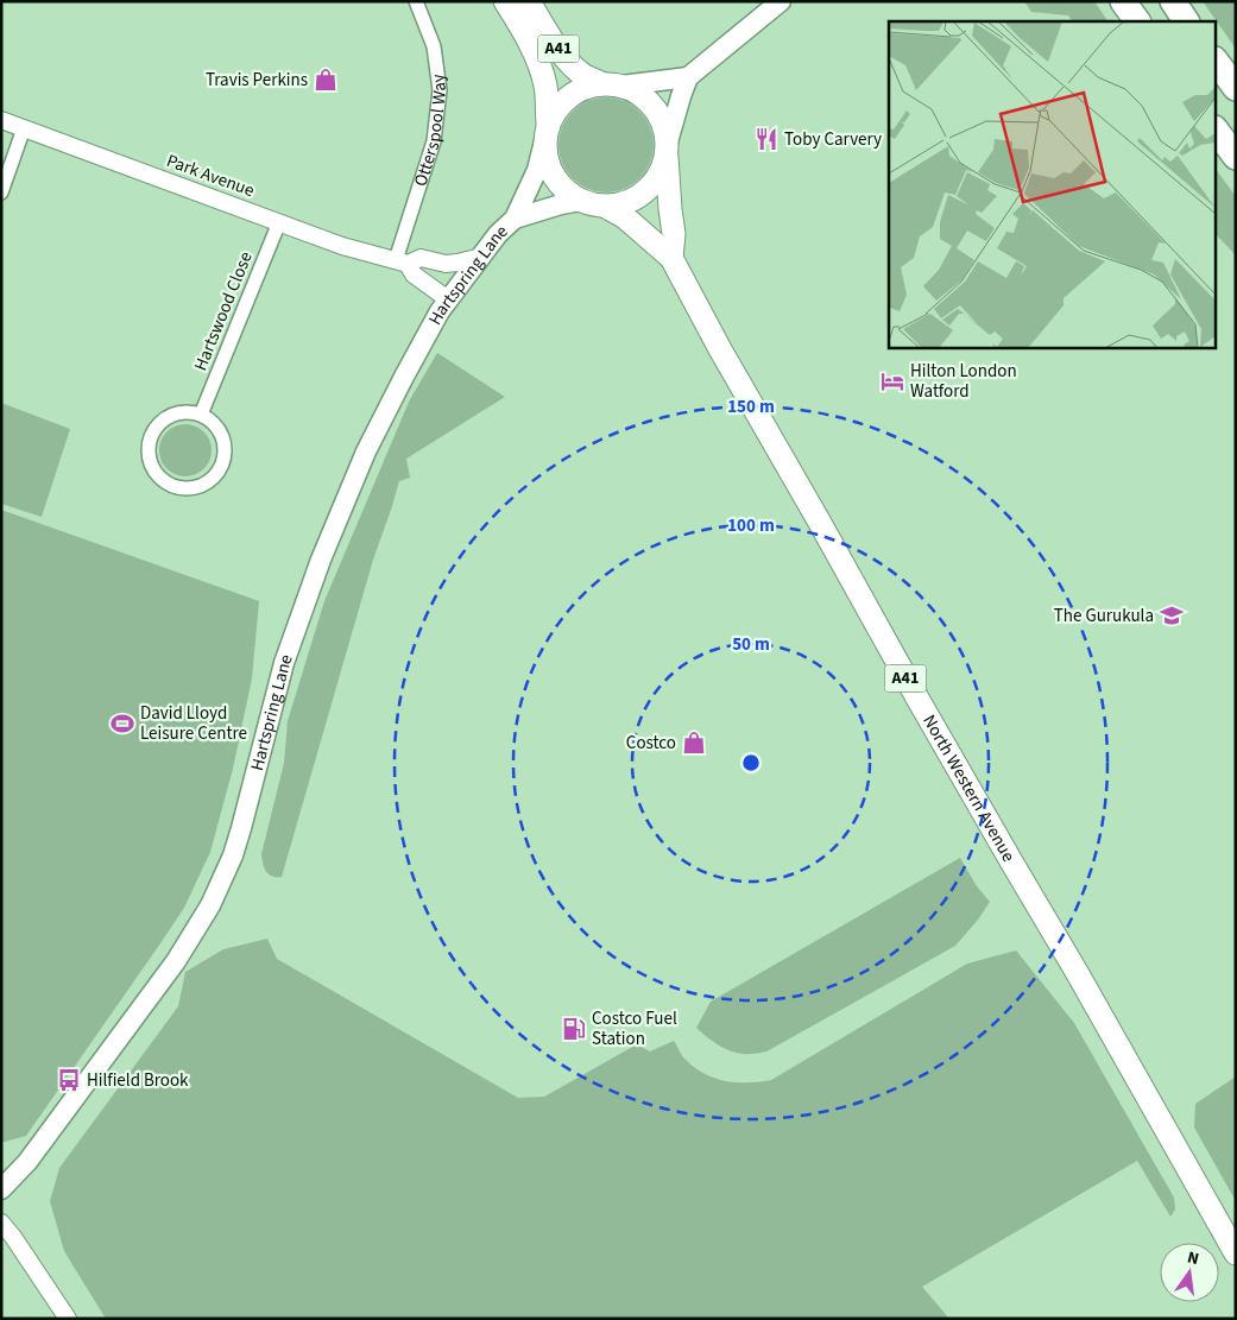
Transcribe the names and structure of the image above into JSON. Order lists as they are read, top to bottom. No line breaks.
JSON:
{"streets":{"highway":["A41","North Western Avenue"],"main road":["Hartspring Lane"],"street":["Otterspool Way","Park Avenue","Hartswood Close"]},"crossings":[["A41","Hartspring Lane"],["A41","North Western Avenue"],["Otterspool Way","Park Avenue"],["Park Avenue","Hartspring Lane"],["Park Avenue","Hartswood Close"],["Hartspring Lane","North Western Avenue"]],"places":{"shop":["Travis Perkins","Costco"],"restaurant":["Toby Carvery"],"hotel":["Hilton London Watford"],"school or university":["The Gurukula"],"sports":["David Lloyd Leisure Centre"],"fuel station":["Costco Fuel Station"],"bus stop":["Hilfield Brook"]},"north":"top","rings":["150 m","100 m","50 m"]}
